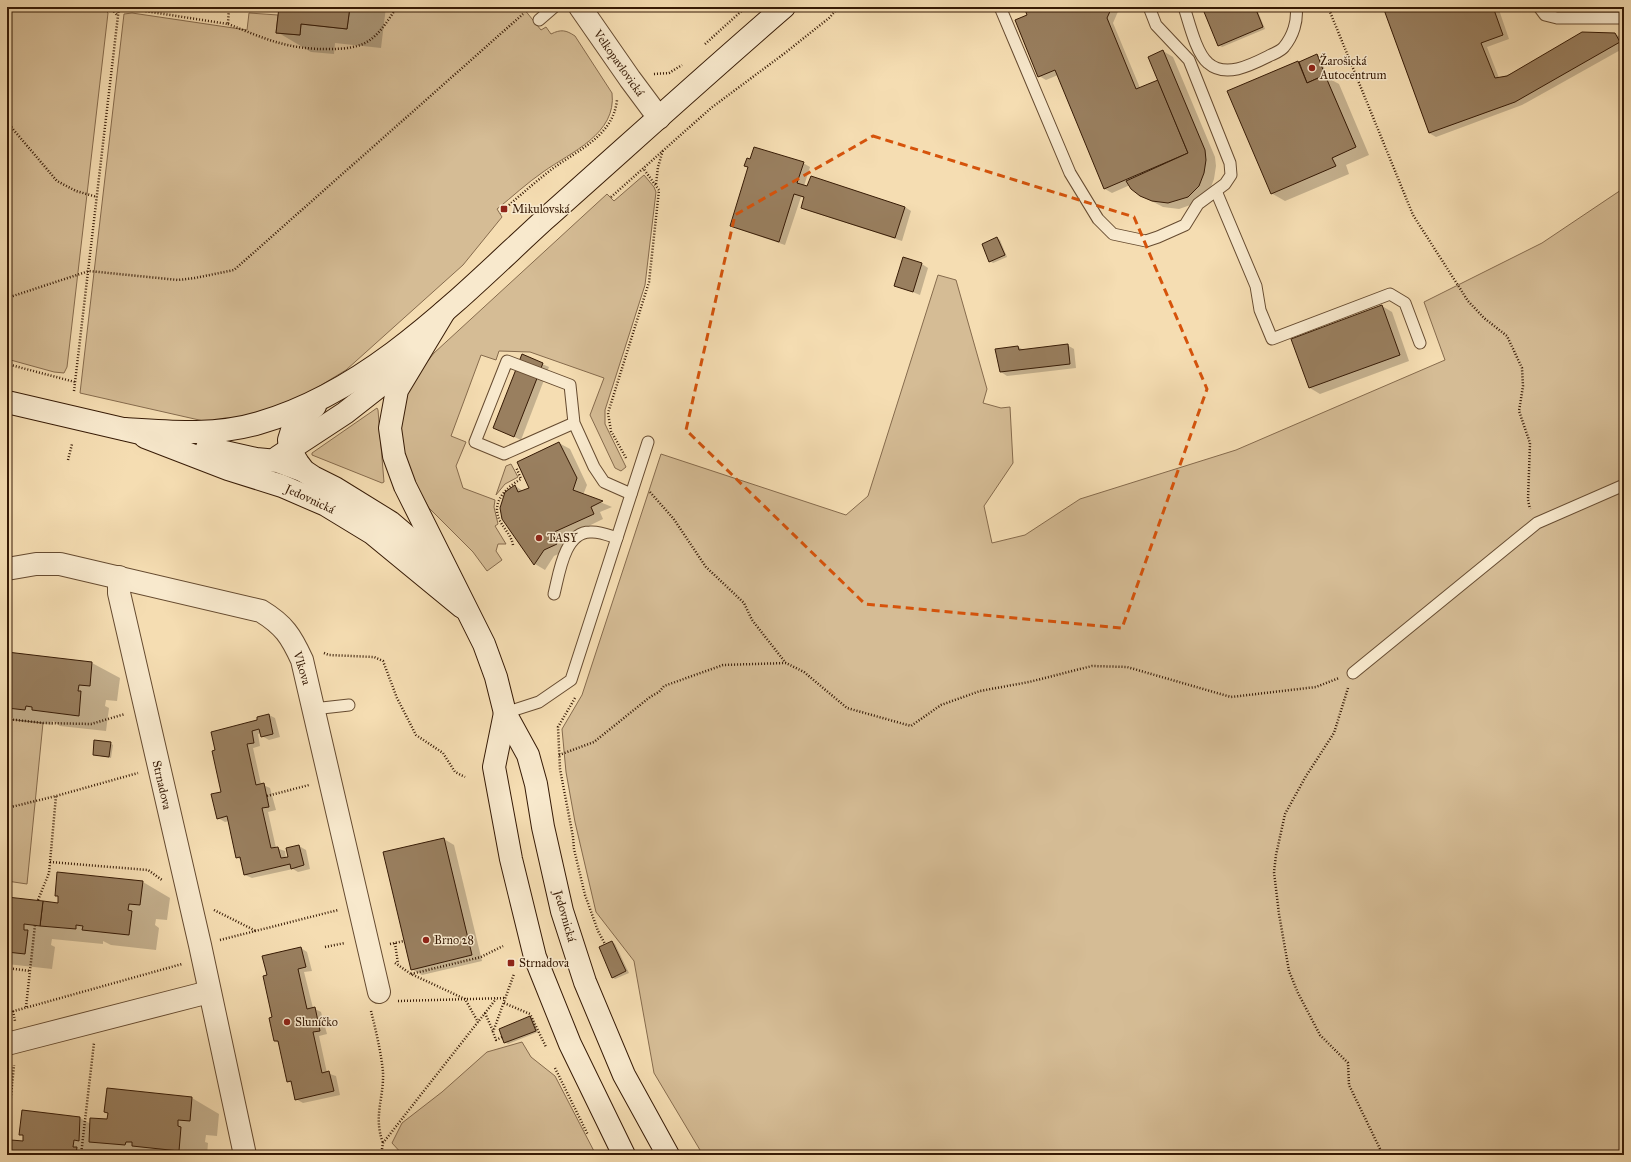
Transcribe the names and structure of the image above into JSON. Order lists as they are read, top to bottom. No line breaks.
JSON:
{"streets":{"main road":["Velkopavlovická","Jedovnická","Vlkova","Strnadova"]},"crossings":[["Vlkova","Strnadova"]],"places":{"other":["Žarošická Autocentrum","TASY","Brno 28","Sluníčko"],"transit":["Mikulovská","Strnadova"]}}
